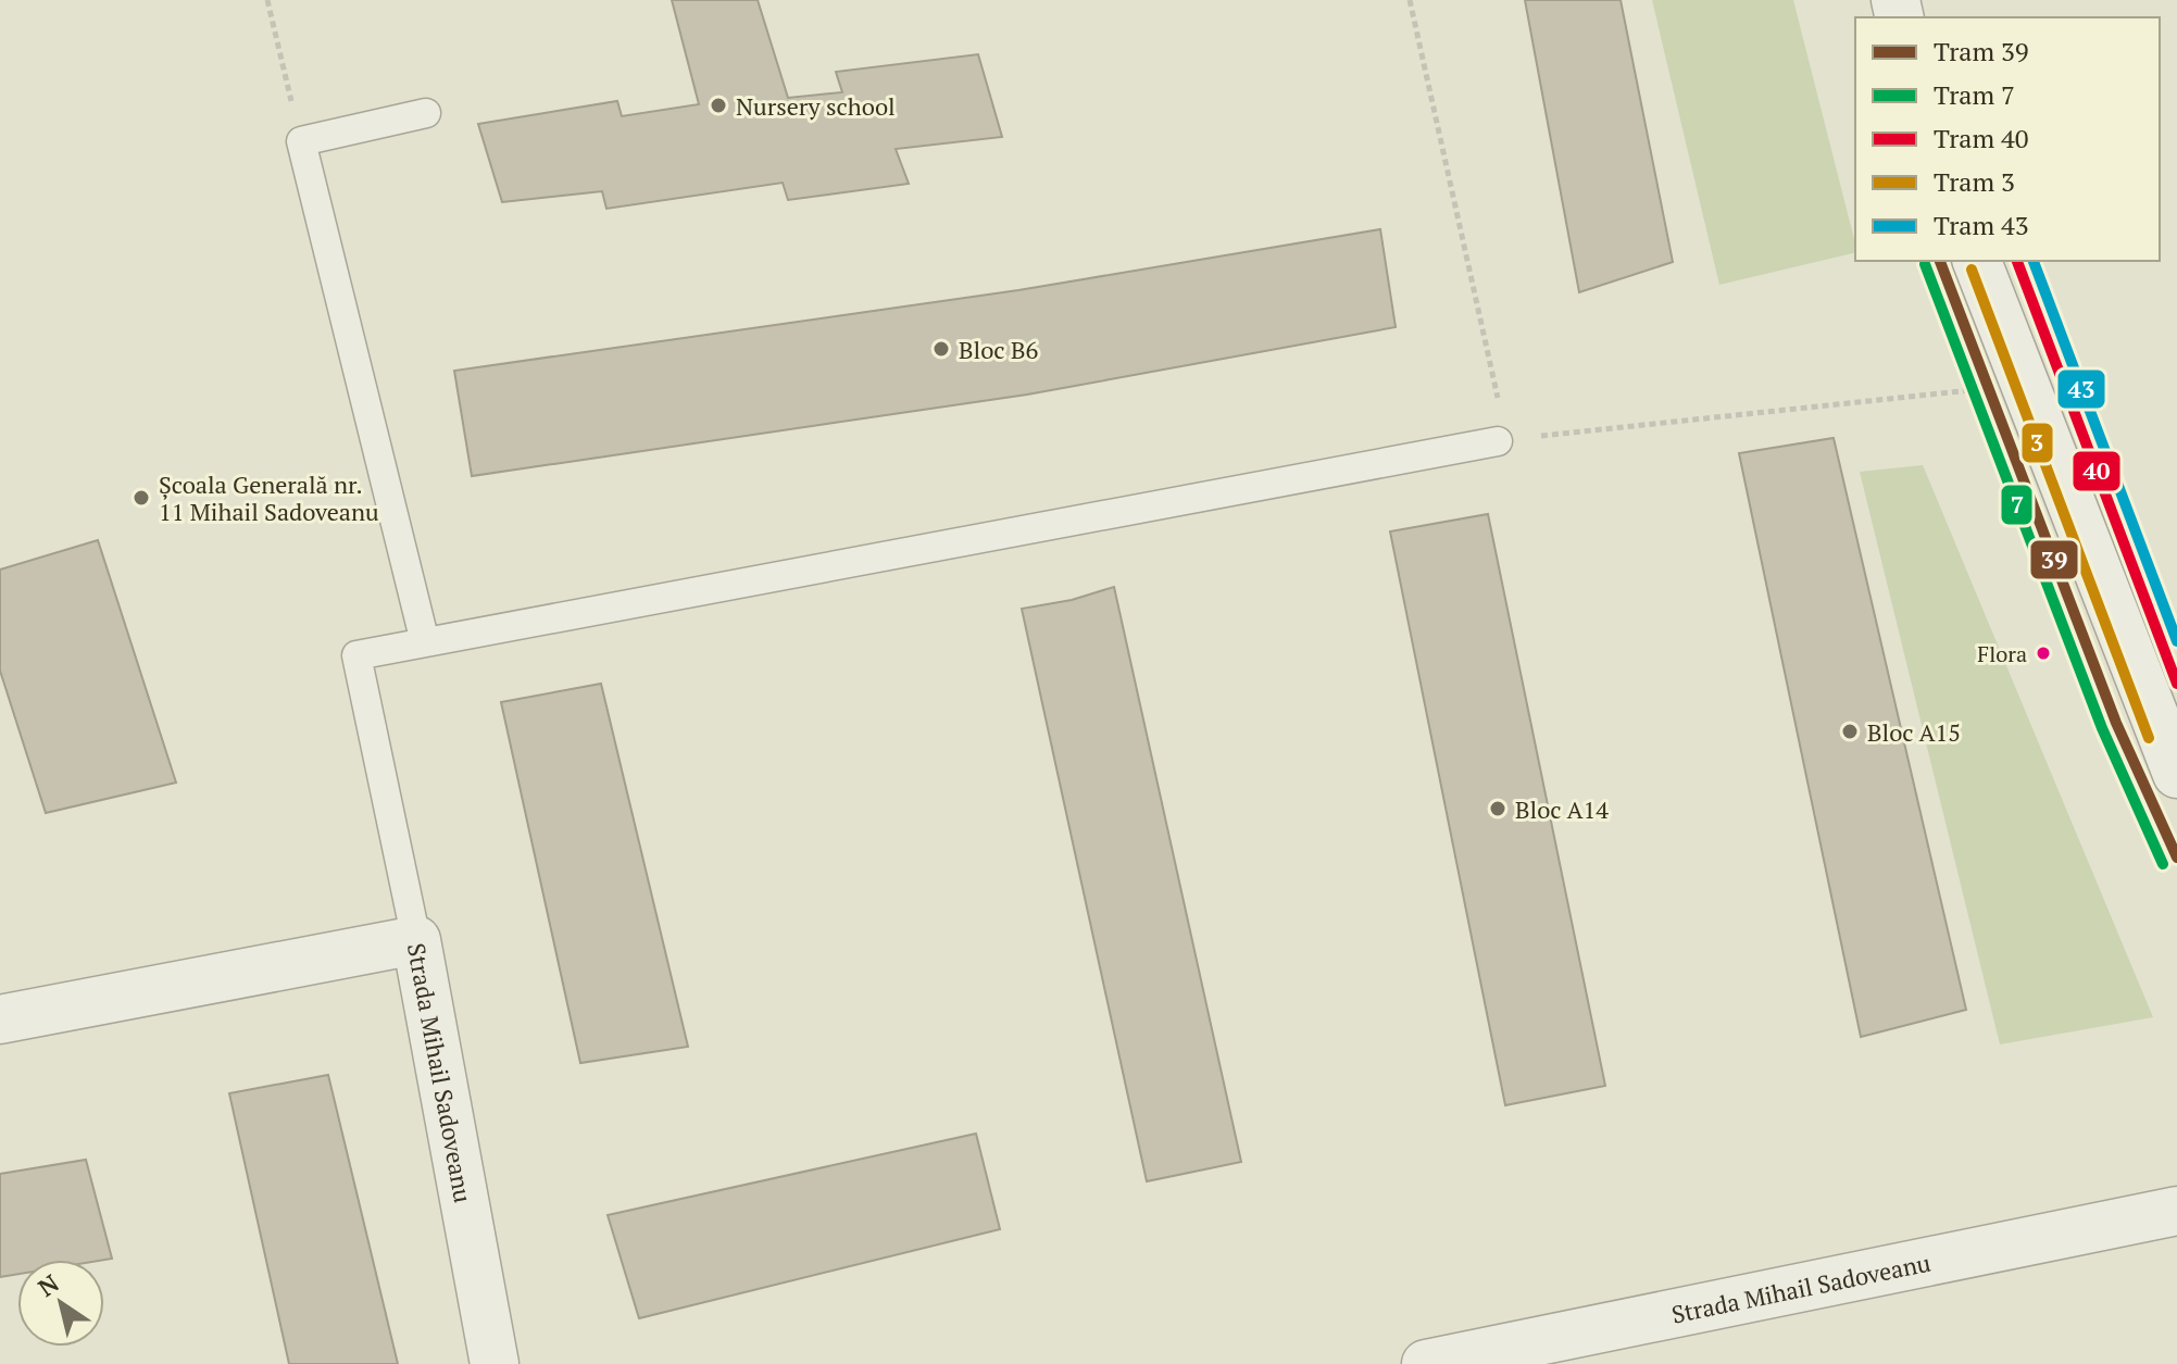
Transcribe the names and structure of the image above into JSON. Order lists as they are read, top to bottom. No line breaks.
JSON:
{"streets":{"street":["Strada Mihail Sadoveanu"]},"places":["Nursery school","Bloc B6","Școala Generală nr. 11 Mihail Sadoveanu","Flora","Bloc A15","Bloc A14"],"lines":["tram line 39","tram line 40","tram line 43","tram line 7","tram line 3"],"legend":["Tram 39","Tram 7","Tram 40","Tram 3","Tram 43"],"north":"top left"}
